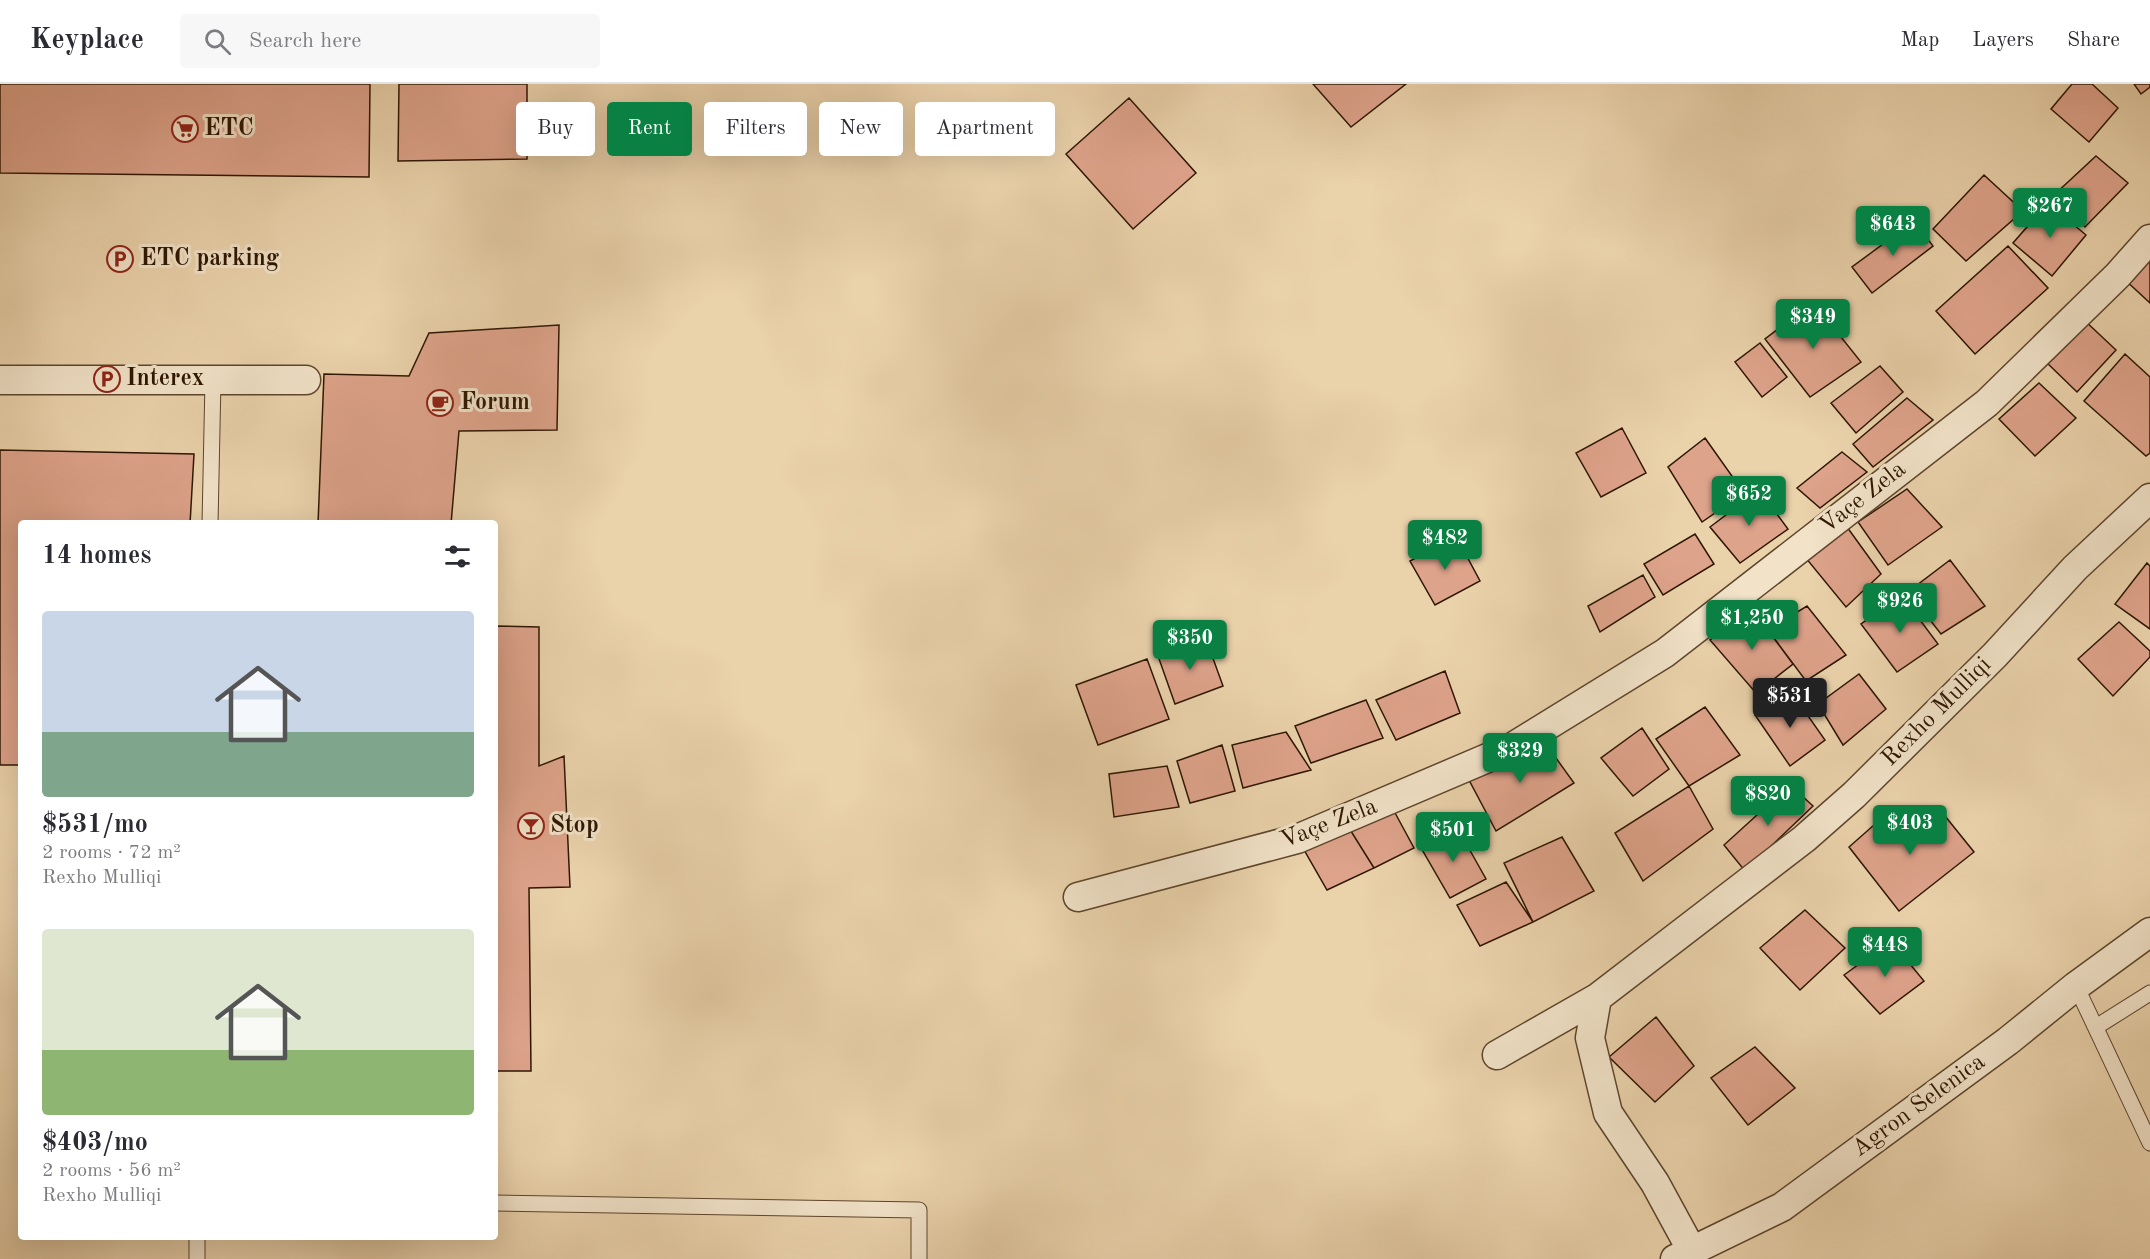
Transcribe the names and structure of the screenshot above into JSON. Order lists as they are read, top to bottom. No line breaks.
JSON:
{"streets":{"street":["Vaçe Zela","Rexho Mulliqi","Agron Selenica"]},"places":{"supermarket":["ETC"],"parking":["ETC parking","Interex"],"cafe":["Forum"],"bar":["Stop"]},"page":{"header":"Keyplace","search":"Search here","nav":["Map","Layers","Share"],"chip":["Buy","Rent","Filters","New","Apartment"],"price":["$267","$643","$349","$652","$482","$926","$1,250","$350","$531","$329","$820","$403","$501","$448"],"heading":"14 homes","list":[{"name":"$531/mo","note":"2 rooms · 72 m² · Rexho Mulliqi"},{"name":"$403/mo","note":"2 rooms · 56 m² · Rexho Mulliqi"}]}}
